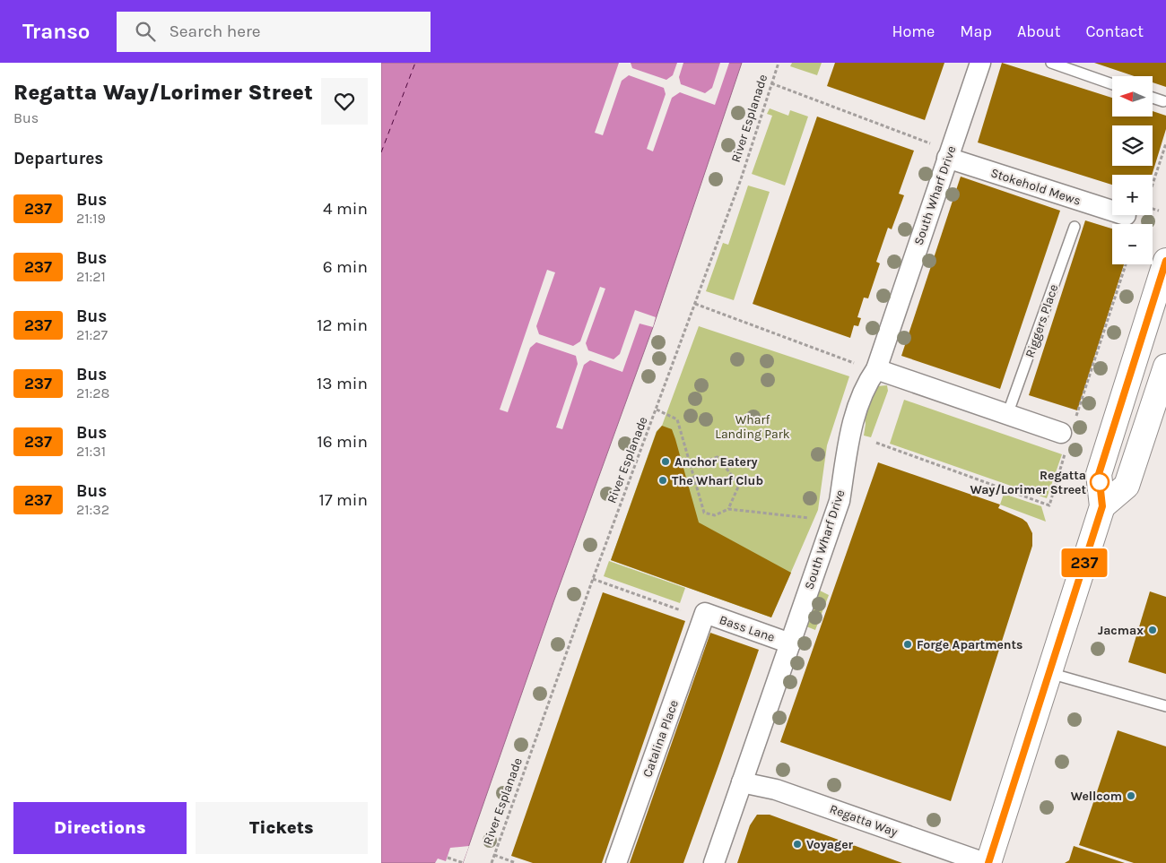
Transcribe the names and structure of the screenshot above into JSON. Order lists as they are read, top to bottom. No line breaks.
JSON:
{"streets":{"street":["Stokehold Mews","South Wharf Drive","Bass Lane","Catalina Place","Regatta Way"],"lane":["Riggers Place"],"path":["River Esplanade"]},"crossings":[["Stokehold Mews","South Wharf Drive"],["South Wharf Drive","Bass Lane"],["South Wharf Drive","Regatta Way"],["Bass Lane","Catalina Place"]],"parks":["Wharf Landing Park"],"places":["Anchor Eatery","The Wharf Club","Regatta Way/Lorimer Street","Jacmax","Forge Apartments","Wellcom","Voyager"],"lines":["bus line 237"],"north":"left","page":{"header":"Transo","search":"Search here","nav":["Home","Map","About","Contact"],"heading":[["Regatta Way/Lorimer Street","Bus"],"Departures"],"on_map":"237","map_buttons":["+","−"],"list":[{"mark":"237","name":"Bus","note":"21:19","value":"4 min"},{"mark":"237","name":"Bus","note":"21:21","value":"6 min"},{"mark":"237","name":"Bus","note":"21:27","value":"12 min"},{"mark":"237","name":"Bus","note":"21:28","value":"13 min"},{"mark":"237","name":"Bus","note":"21:31","value":"16 min"},{"mark":"237","name":"Bus","note":"21:32","value":"17 min"}],"buttons":["Directions","Tickets"]}}
